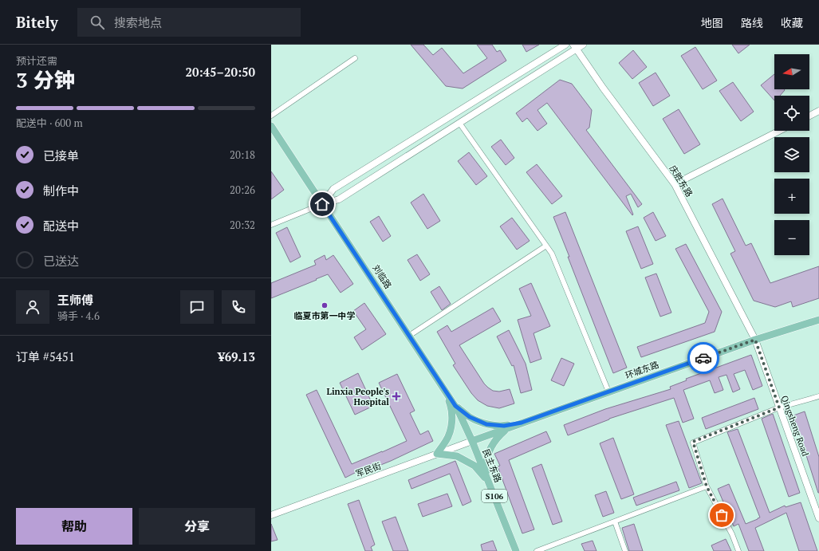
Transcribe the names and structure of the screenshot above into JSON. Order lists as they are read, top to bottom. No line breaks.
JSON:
{"streets":{"main road":["庆胜东路","刘临路","环城东路","Qingsheng Road","民主东路","军民街","S106"]},"crossings":[["庆胜东路","环城东路"],["庆胜东路","Qingsheng Road"],["刘临路","环城东路"],["刘临路","民主东路"],["刘临路","军民街"],["环城东路","Qingsheng Road"],["环城东路","民主东路"],["环城东路","军民街"],["民主东路","军民街"]],"places":{"other":["临夏市第一中学"],"health":["Linxia People's Hospital"]},"north":"left","page":{"header":"Bitely","search":"搜索地点","nav":["地图","路线","收藏"],"heading":["3 分钟","预计还需","20:45–20:50"],"panel":["王师傅","骑手 · 4.6","订单 #5451","¥69.13"],"map_buttons":["+","−"],"bar":"配送中 · 600 m","list":[["已接单","20:18"],["制作中","20:26"],["配送中","20:32"],"已送达"],"buttons":["帮助","分享"]}}
